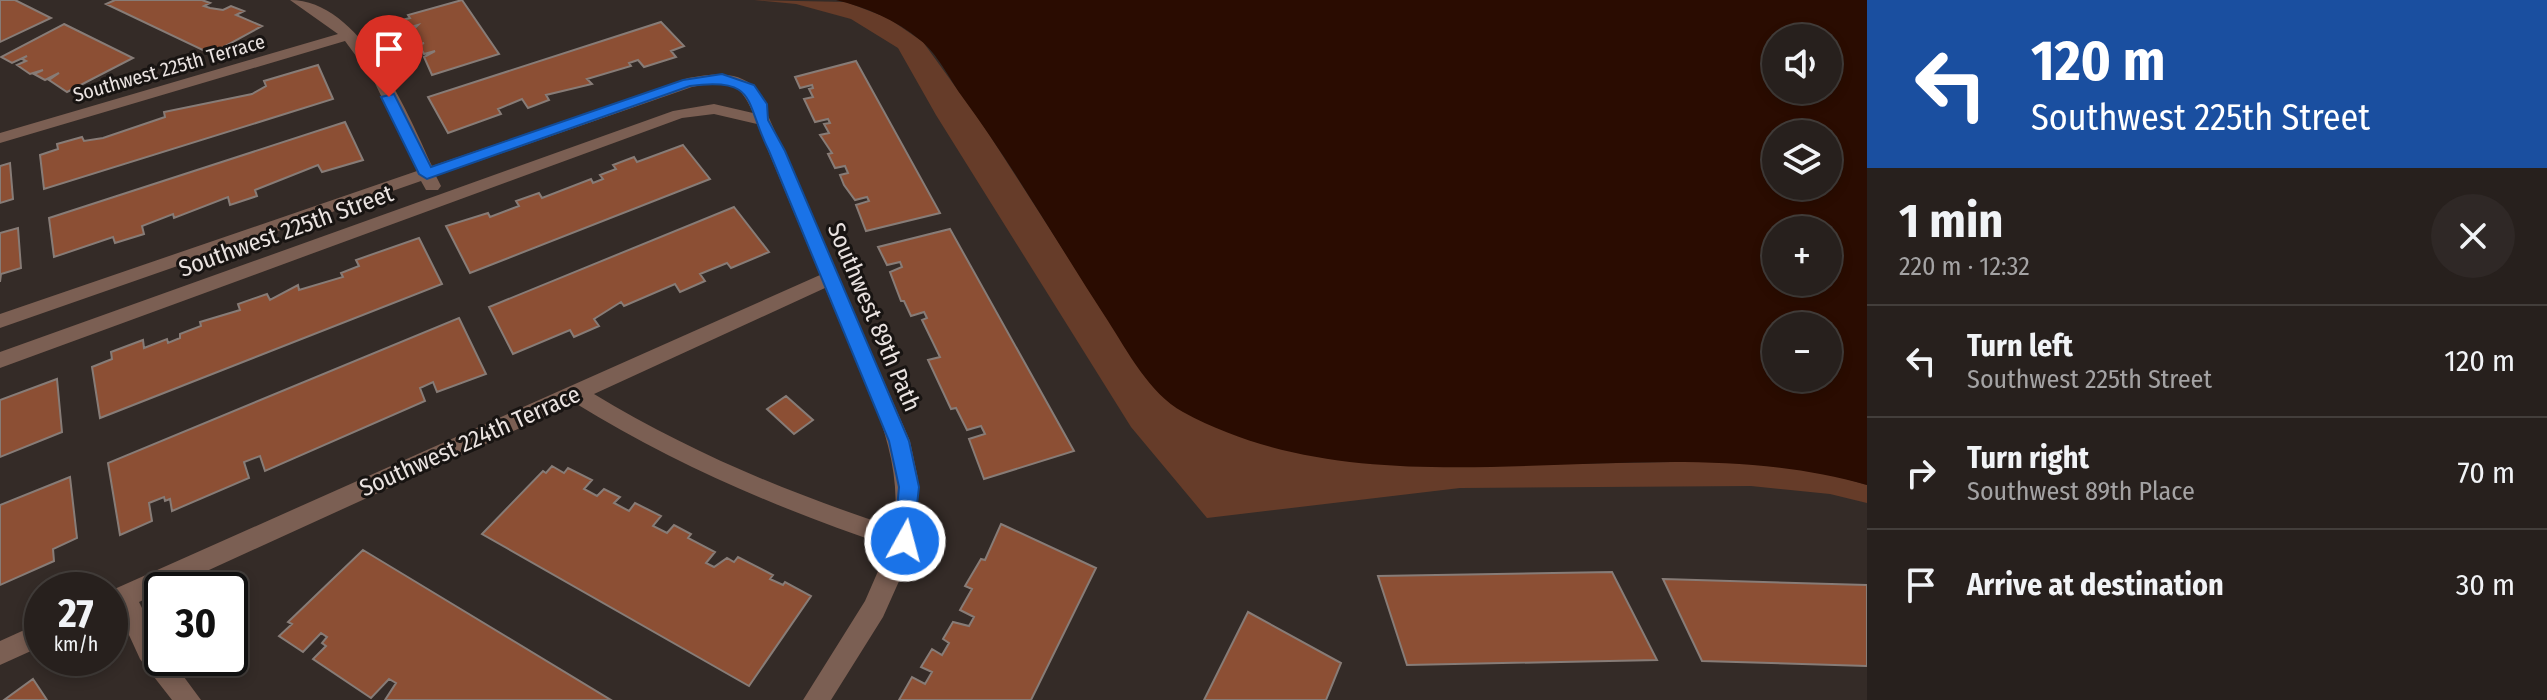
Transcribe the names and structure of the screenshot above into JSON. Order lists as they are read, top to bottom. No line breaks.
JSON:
{"streets":{"street":["Southwest 225th Terrace","Southwest 225th Street","Southwest 89th Path","Southwest 224th Terrace"]},"crossings":[["Southwest 225th Street","Southwest 89th Path"],["Southwest 89th Path","Southwest 224th Terrace"]],"page":{"turn":["120 m","Southwest 225th Street"],"map_buttons":["+","−"],"heading":["1 min","220 m · 12:32"],"list":[{"name":"Turn left","note":"Southwest 225th Street","value":"120 m"},{"name":"Turn right","note":"Southwest 89th Place","value":"70 m"},{"name":"Arrive at destination","value":"30 m"}],"speed":"27 km/h","limit":"30"}}
